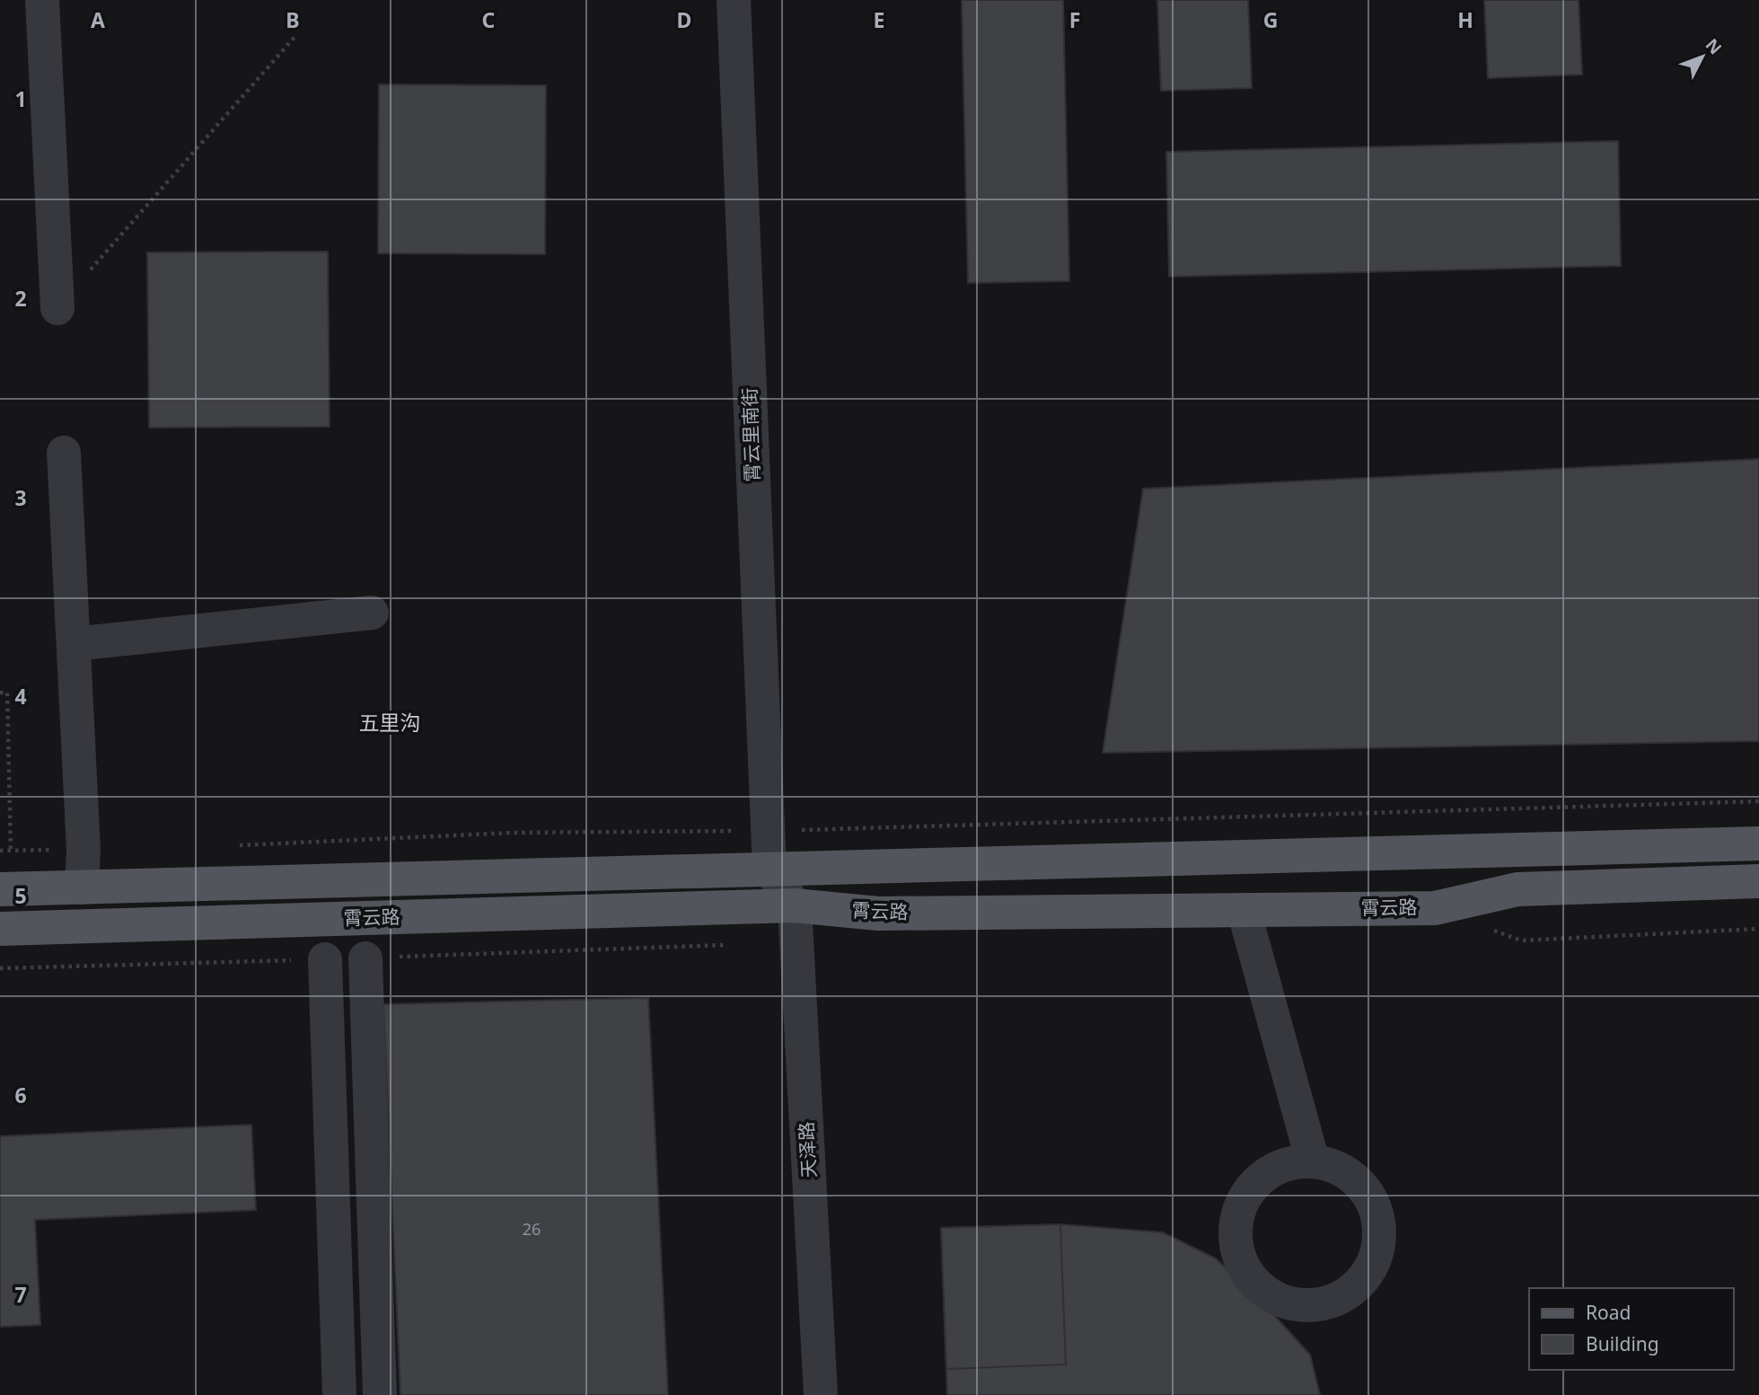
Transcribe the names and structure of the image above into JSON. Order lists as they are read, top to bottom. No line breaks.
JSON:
{"streets":{"main road":["霄云路"],"street":["霄云里南街","天泽路"]},"crossings":[["霄云里南街","霄云路"],["霄云路","天泽路"]],"districts":["五里沟"],"house_numbers":["26"],"legend":["Road","Building"],"north":"top right","grid":{"columns":["A","B","C","D","E","F","G","H"],"rows":["1","2","3","4","5","6","7"]}}
